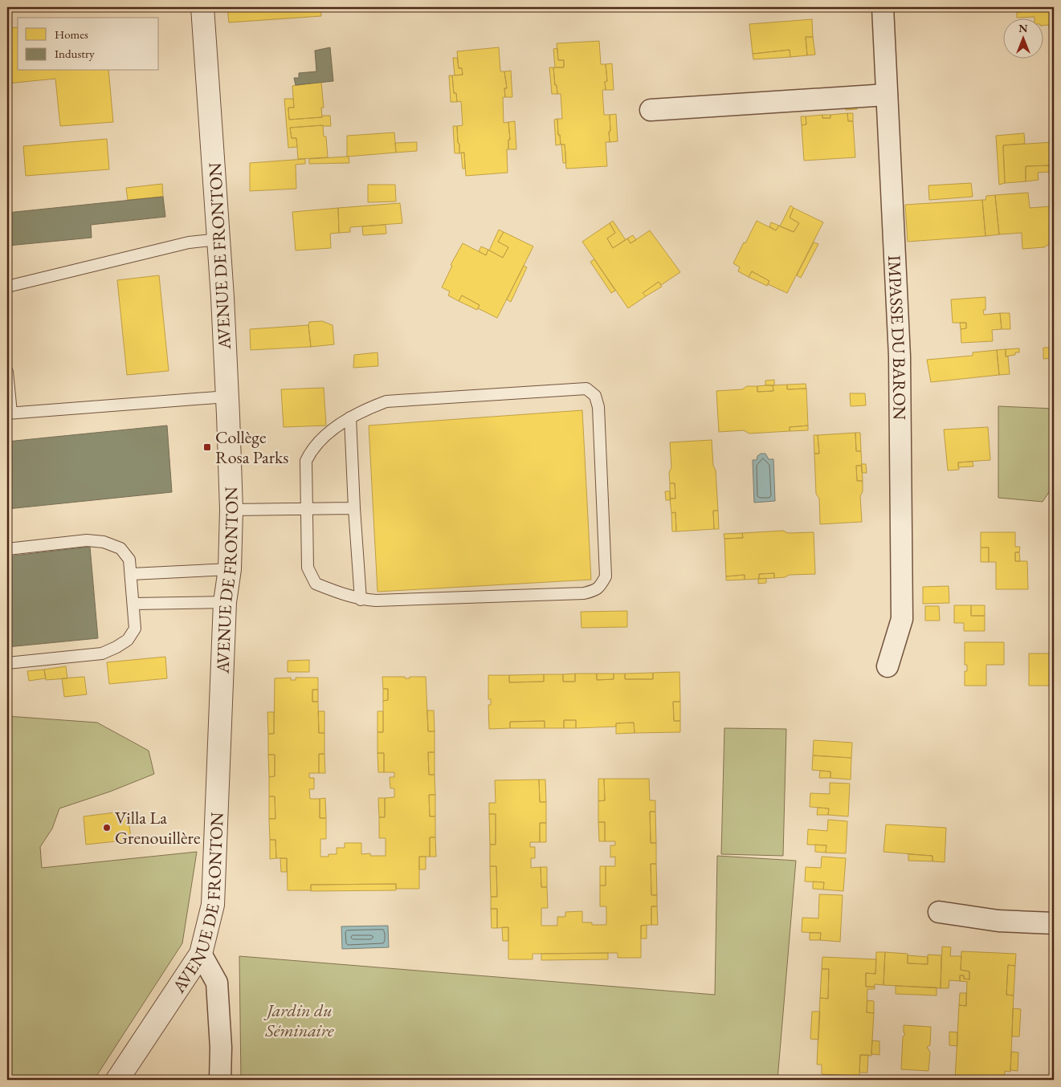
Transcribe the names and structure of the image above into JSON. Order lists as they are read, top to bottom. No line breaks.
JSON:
{"streets":{"street":["AVENUE DE FRONTON","IMPASSE DU BARON"]},"parks":["Jardin du Séminaire"],"places":{"transit":["Collège Rosa Parks"],"other":["Villa La Grenouillère"]},"legend":["Homes","Industry"],"north":"top"}
